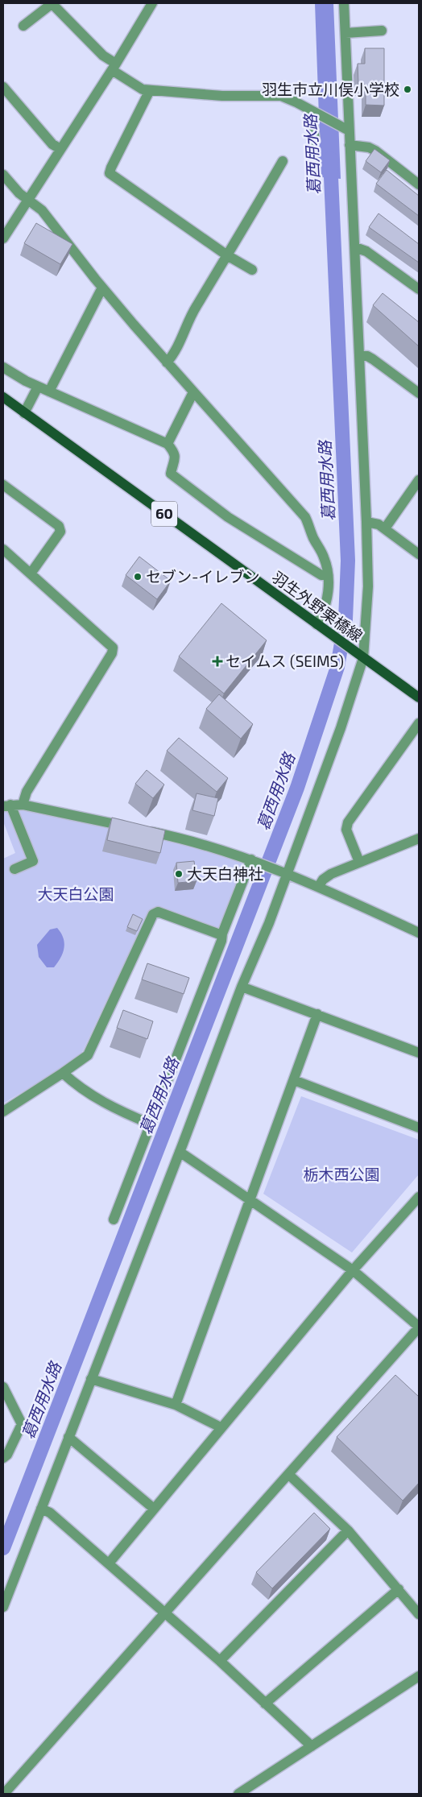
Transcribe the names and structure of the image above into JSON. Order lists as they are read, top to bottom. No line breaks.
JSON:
{"streets":{"main road":["60","羽生外野栗橋線"]},"water":["葛西用水路"],"parks":["大天白公園","栃木西公園"],"places":{"other":["羽生市立川俣小学校","セブン-イレブン","大天白神社"],"health":["セイムス (SEIMS)"]}}
